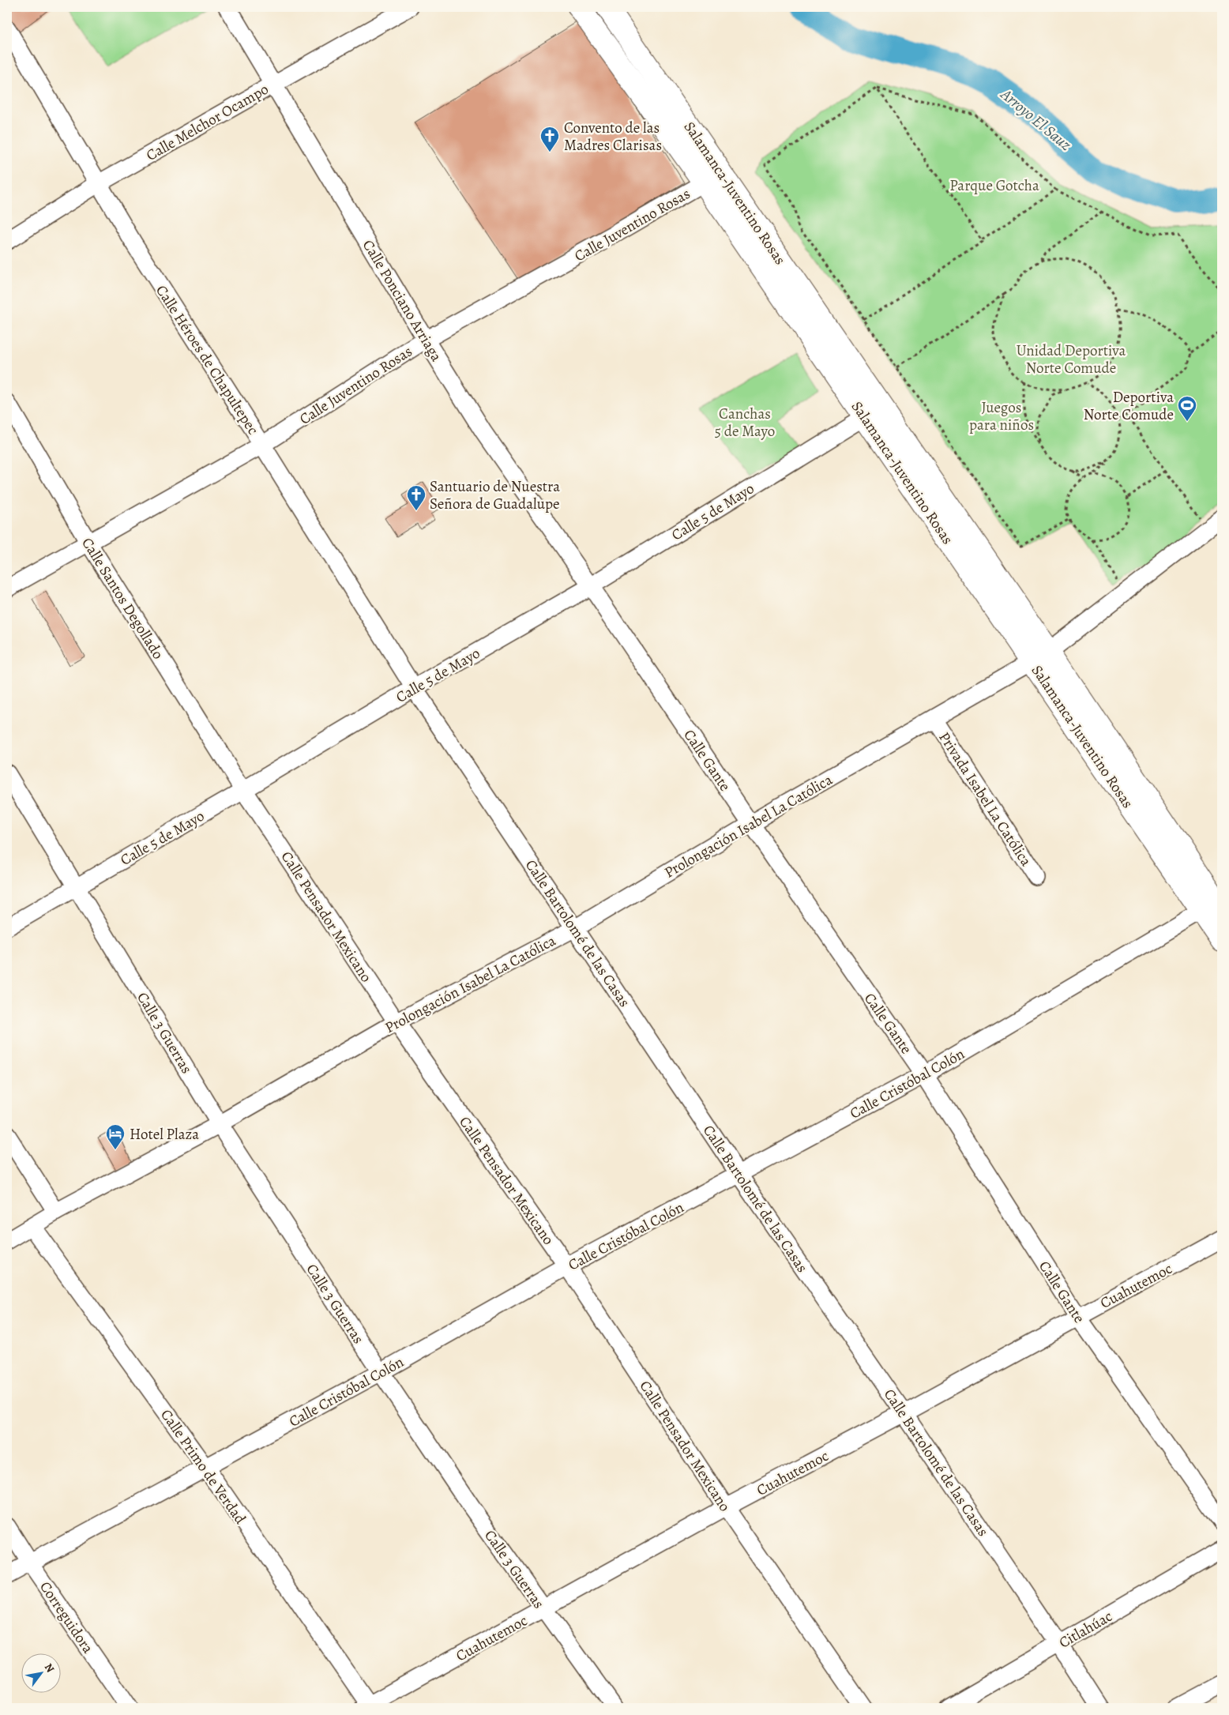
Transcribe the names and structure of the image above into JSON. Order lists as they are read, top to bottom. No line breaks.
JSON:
{"streets":{"street":["Calle Melchor Ocampo","Salamanca-Juventino Rosas","Calle Juventino Rosas","Calle Ponciano Arriaga","Calle Héroes de Chapultepec","Calle 5 de Mayo","Calle Santos Degollado","Calle Gante","Privada Isabel La Católica","Prolongación Isabel La Católica","Calle Pensador Mexicano","Calle Bartolomé de las Casas","Calle 3 Guerras","Calle Cristóbal Colón","Cuahutemoc","Calle Primo de Verdad","Correguidora","Citlahúac"]},"crossings":[["Calle Melchor Ocampo","Calle Ponciano Arriaga"],["Calle Melchor Ocampo","Calle Héroes de Chapultepec"],["Salamanca-Juventino Rosas","Calle Juventino Rosas"],["Salamanca-Juventino Rosas","Calle 5 de Mayo"],["Salamanca-Juventino Rosas","Prolongación Isabel La Católica"],["Salamanca-Juventino Rosas","Calle Cristóbal Colón"],["Calle Juventino Rosas","Calle Ponciano Arriaga"],["Calle Juventino Rosas","Calle Héroes de Chapultepec"],["Calle Juventino Rosas","Calle Santos Degollado"],["Calle Ponciano Arriaga","Calle 5 de Mayo"],["Calle Ponciano Arriaga","Calle Gante"],["Calle Héroes de Chapultepec","Calle 5 de Mayo"],["Calle Héroes de Chapultepec","Calle Bartolomé de las Casas"],["Calle 5 de Mayo","Calle Santos Degollado"],["Calle 5 de Mayo","Calle Gante"],["Calle 5 de Mayo","Calle Pensador Mexicano"],["Calle 5 de Mayo","Calle Bartolomé de las Casas"],["Calle 5 de Mayo","Calle 3 Guerras"],["Calle Santos Degollado","Calle Pensador Mexicano"],["Calle Gante","Prolongación Isabel La Católica"],["Calle Gante","Calle Cristóbal Colón"],["Calle Gante","Cuahutemoc"],["Privada Isabel La Católica","Prolongación Isabel La Católica"],["Prolongación Isabel La Católica","Calle Pensador Mexicano"],["Prolongación Isabel La Católica","Calle Bartolomé de las Casas"],["Prolongación Isabel La Católica","Calle 3 Guerras"],["Prolongación Isabel La Católica","Calle Primo de Verdad"],["Calle Pensador Mexicano","Calle Cristóbal Colón"],["Calle Pensador Mexicano","Cuahutemoc"],["Calle Bartolomé de las Casas","Calle Cristóbal Colón"],["Calle Bartolomé de las Casas","Cuahutemoc"],["Calle Bartolomé de las Casas","Citlahúac"],["Calle 3 Guerras","Calle Cristóbal Colón"],["Calle 3 Guerras","Cuahutemoc"],["Calle Cristóbal Colón","Calle Primo de Verdad"],["Calle Cristóbal Colón","Correguidora"],["Cuahutemoc","Calle Primo de Verdad"]],"water":["Arroyo El Sauz"],"parks":["Parque Gotcha","Unidad Deportiva Norte Comude","Juegos para niños","Canchas 5 de Mayo"],"places":{"church":["Convento de las Madres Clarisas","Santuario de Nuestra Señora de Guadalupe"],"sports":["Deportiva Norte Comude"],"hotel":["Hotel Plaza"]},"north":"top right"}
